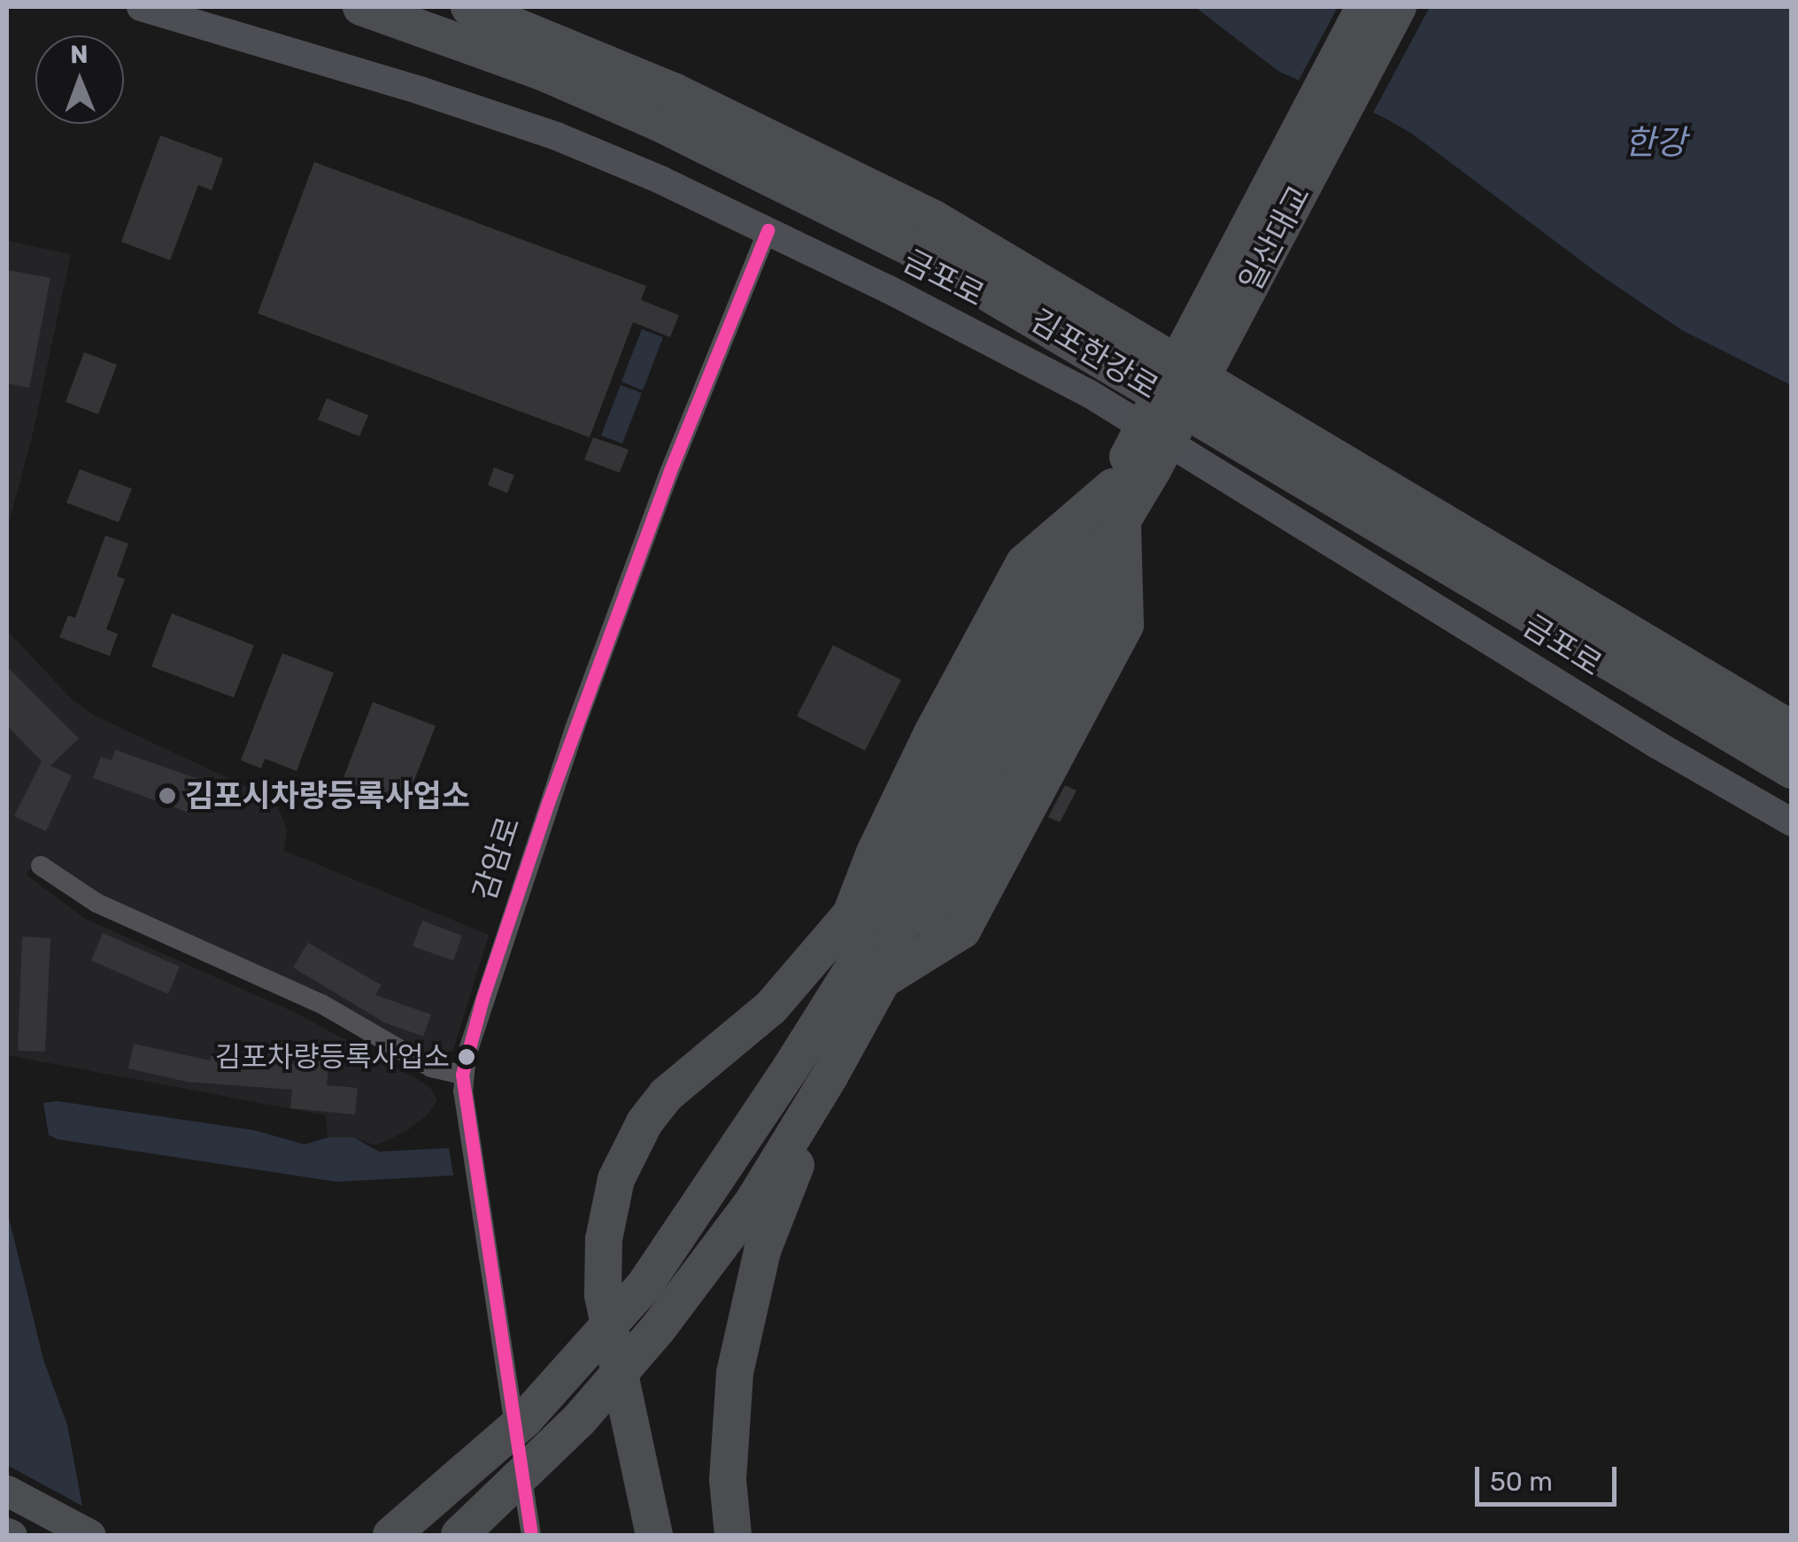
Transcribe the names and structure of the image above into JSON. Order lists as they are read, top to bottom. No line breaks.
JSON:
{"streets":{"highway":["일산대교","김포한강로"],"main road":["금포로"],"street":["감암로"]},"crossings":[["금포로","감암로"]],"water":["한강"],"places":["김포시차량등록사업소","김포차량등록사업소"],"scale_bar":"50 m","north":"top"}
